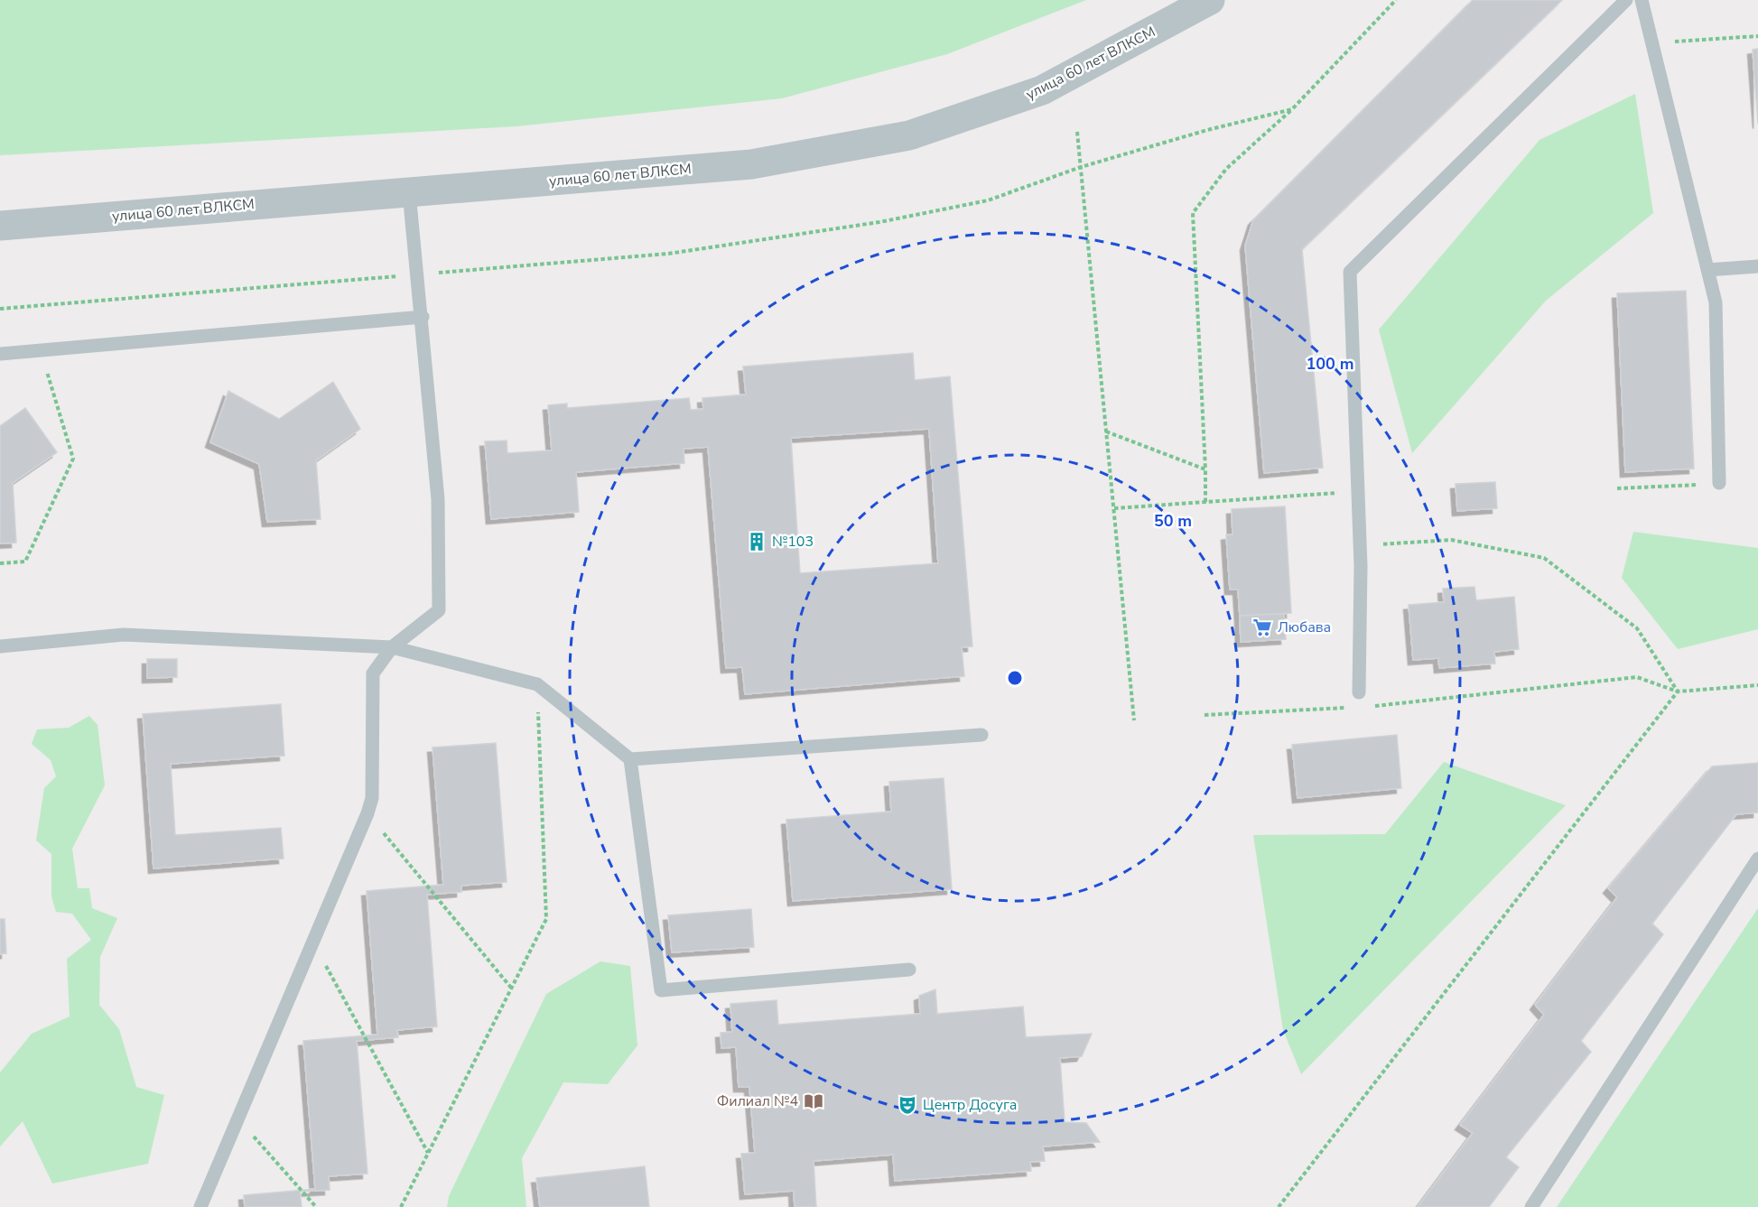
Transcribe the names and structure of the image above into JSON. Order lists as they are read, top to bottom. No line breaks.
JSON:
{"streets":{"street":["улица 60 лет ВЛКСМ"]},"places":{"building":["№103"],"supermarket":["Любава"],"library":["Филиал №4"],"theatre":["Центр Досуга"]},"rings":["100 m","50 m"]}
